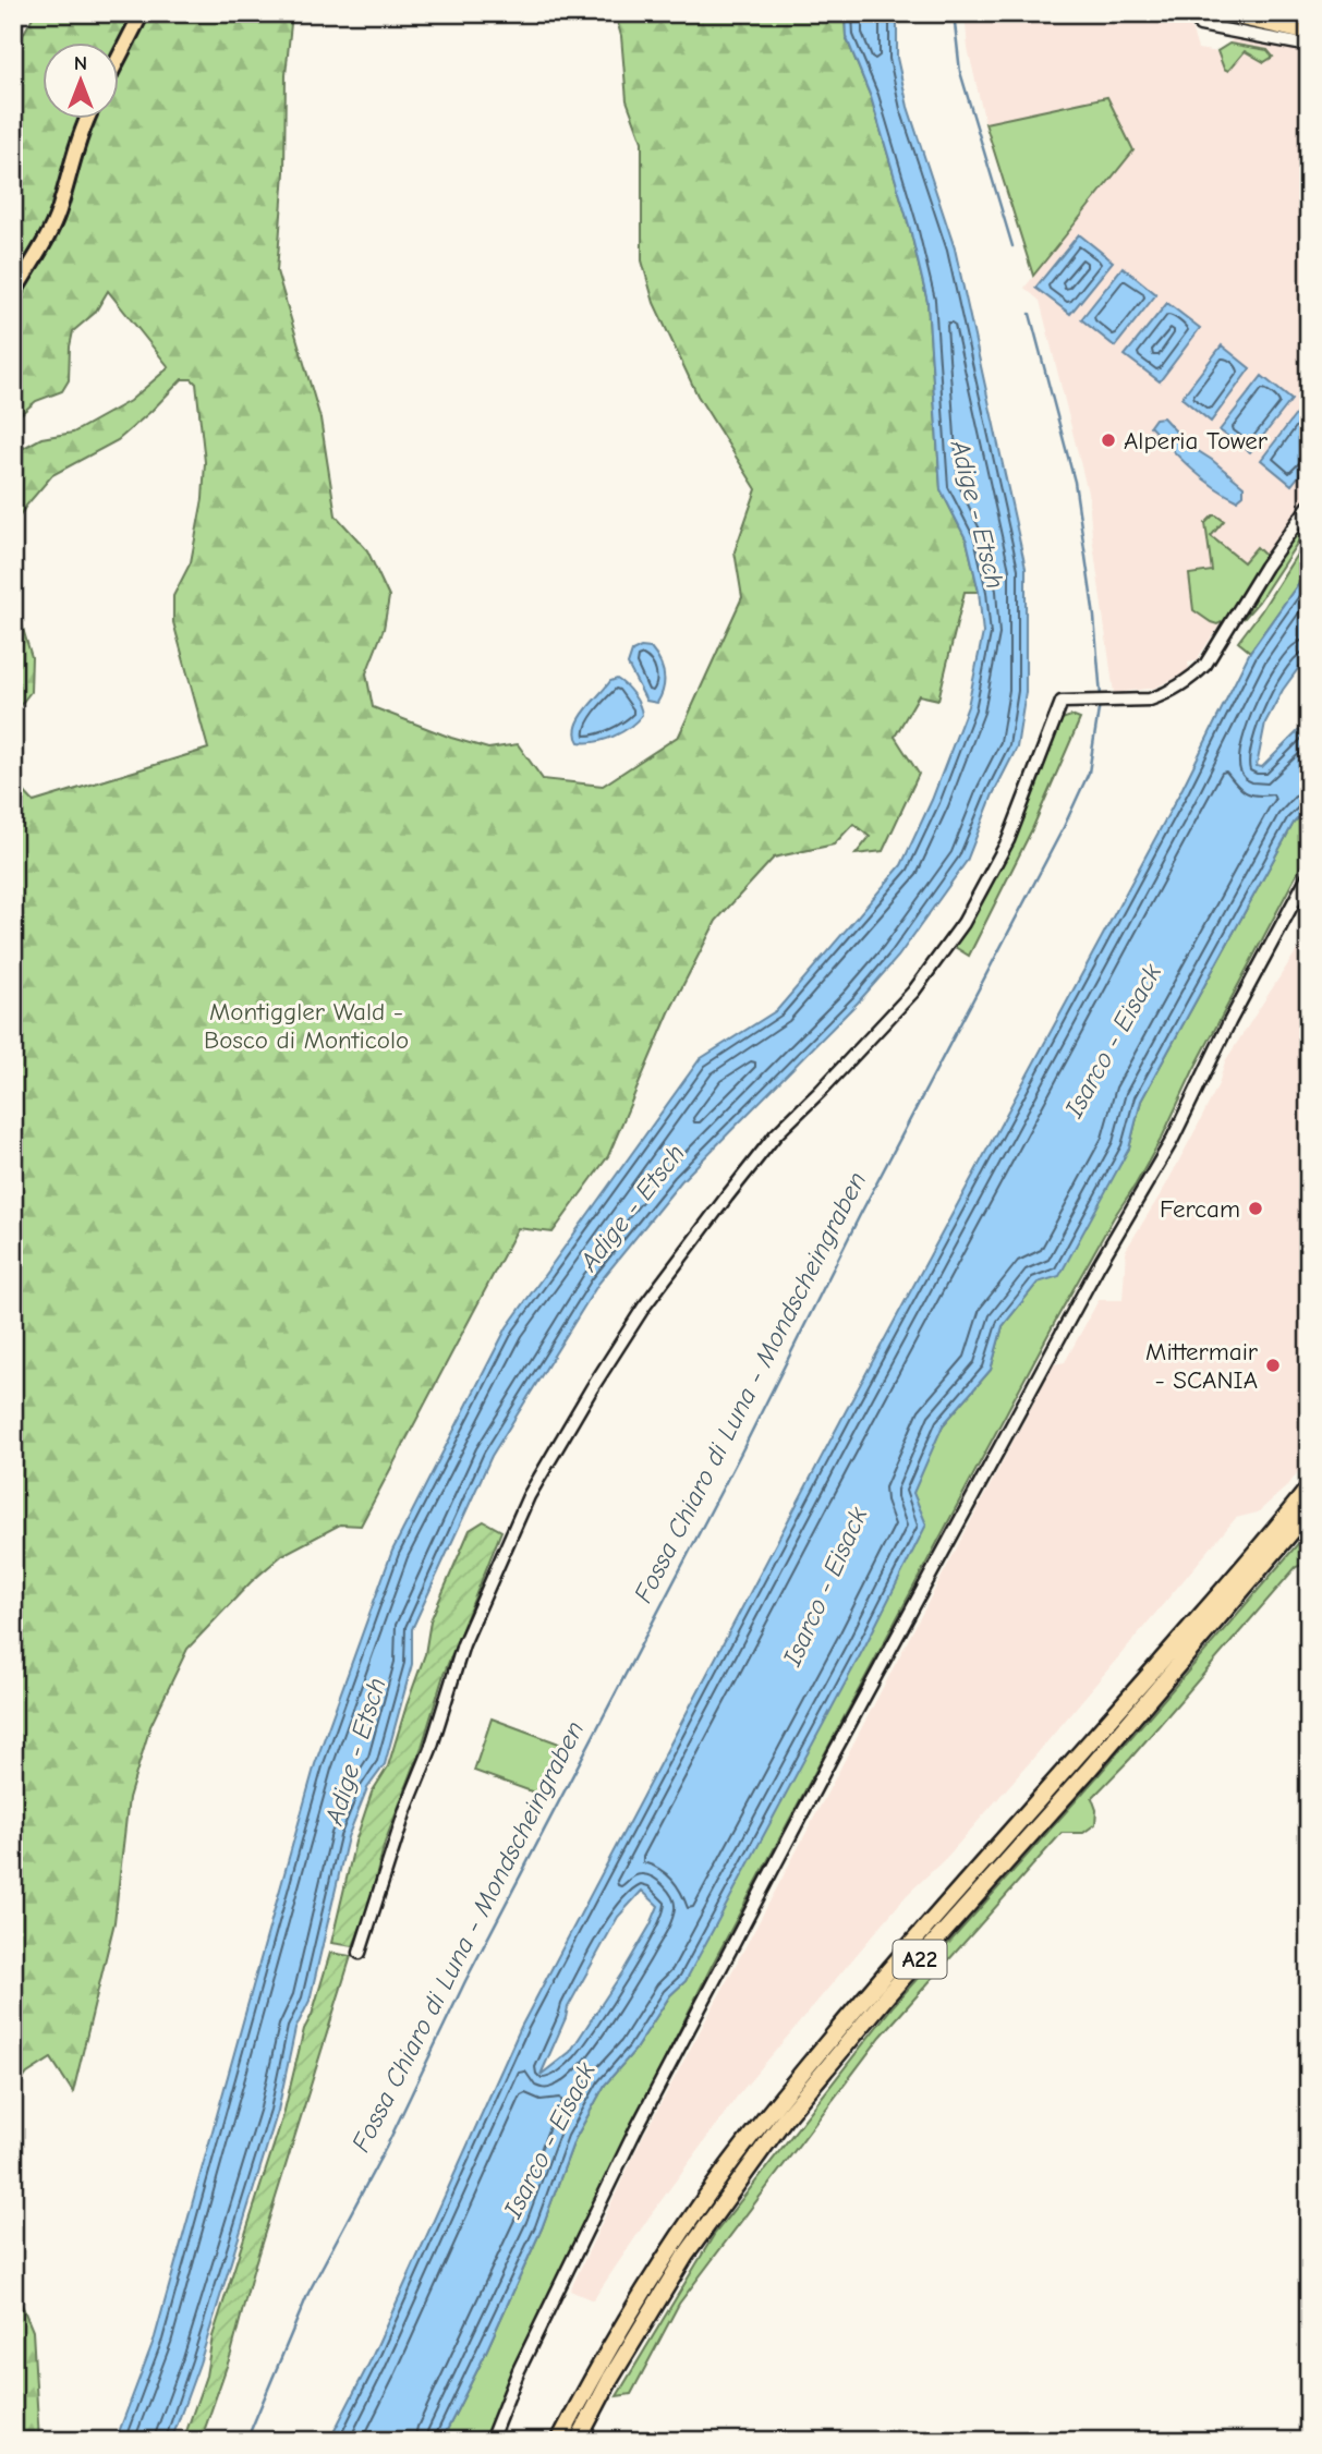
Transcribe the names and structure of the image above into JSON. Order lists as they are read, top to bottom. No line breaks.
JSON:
{"streets":{"highway":["A22"]},"water":["Adige - Etsch","Isarco - Eisack","Fossa Chiaro di Luna - Mondscheingraben"],"parks":["Montiggler Wald - Bosco di Monticolo"],"places":["Alperia Tower","Fercam","Mittermair - SCANIA"],"north":"top"}
